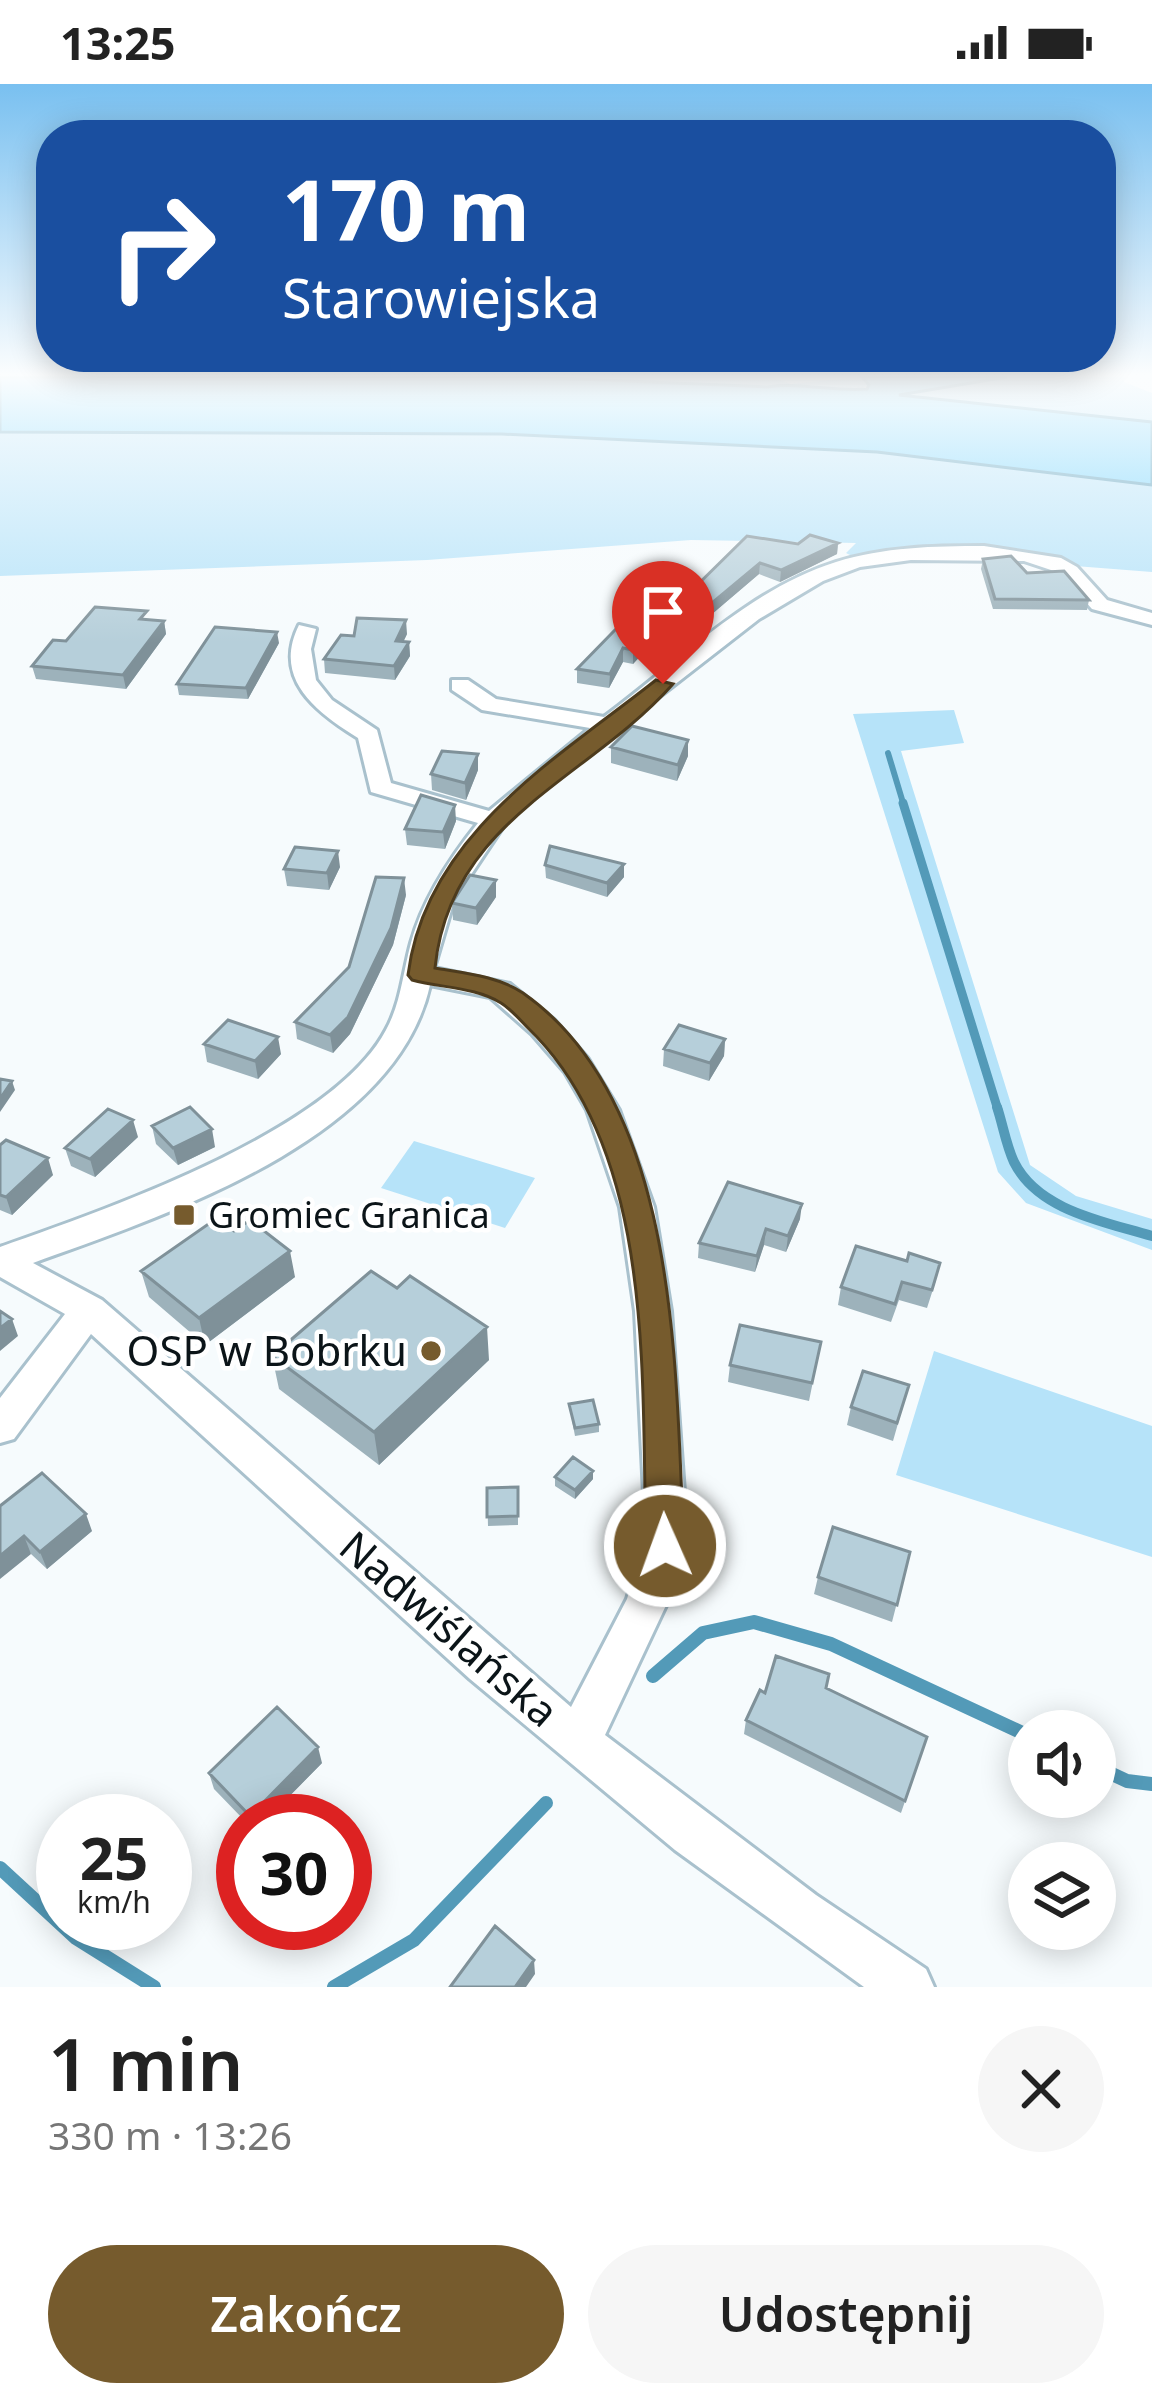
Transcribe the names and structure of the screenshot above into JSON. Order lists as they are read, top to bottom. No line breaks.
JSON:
{"streets":{"street":["Nadwiślańska"]},"places":{"transit":["Gromiec Granica"],"other":["OSP w Bobrku"]},"page":{"status":"13:25","turn":["170 m","Starowiejska"],"speed":"25 km/h","limit":"30","heading":["1 min","330 m · 13:26"],"buttons":["Zakończ","Udostępnij"]}}
